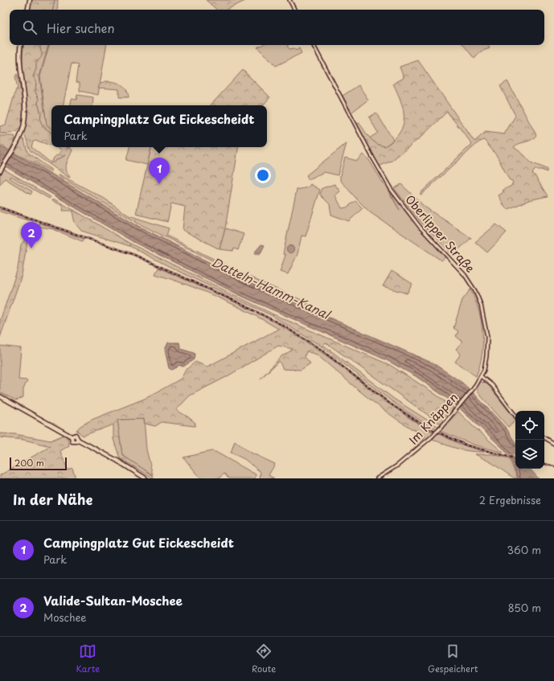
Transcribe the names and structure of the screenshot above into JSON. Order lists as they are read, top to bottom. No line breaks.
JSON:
{"streets":{"street":["Oberlipper Straße","Im Knäppen"]},"crossings":[["Oberlipper Straße","Im Knäppen"]],"water":["Datteln-Hamm-Kanal"],"scale_bar":"200 m","page":{"search":"Hier suchen","popup":["Campingplatz Gut Eickescheidt","Park"],"pins":["1","2"],"scale":"200 m","heading":["In der Nähe","2 Ergebnisse"],"list":[{"mark":"1","name":"Campingplatz Gut Eickescheidt","note":"Park","value":"360 m"},{"mark":"2","name":"Valide-Sultan-Moschee","note":"Moschee","value":"850 m"}],"nav":["Karte","Route","Gespeichert"]}}
